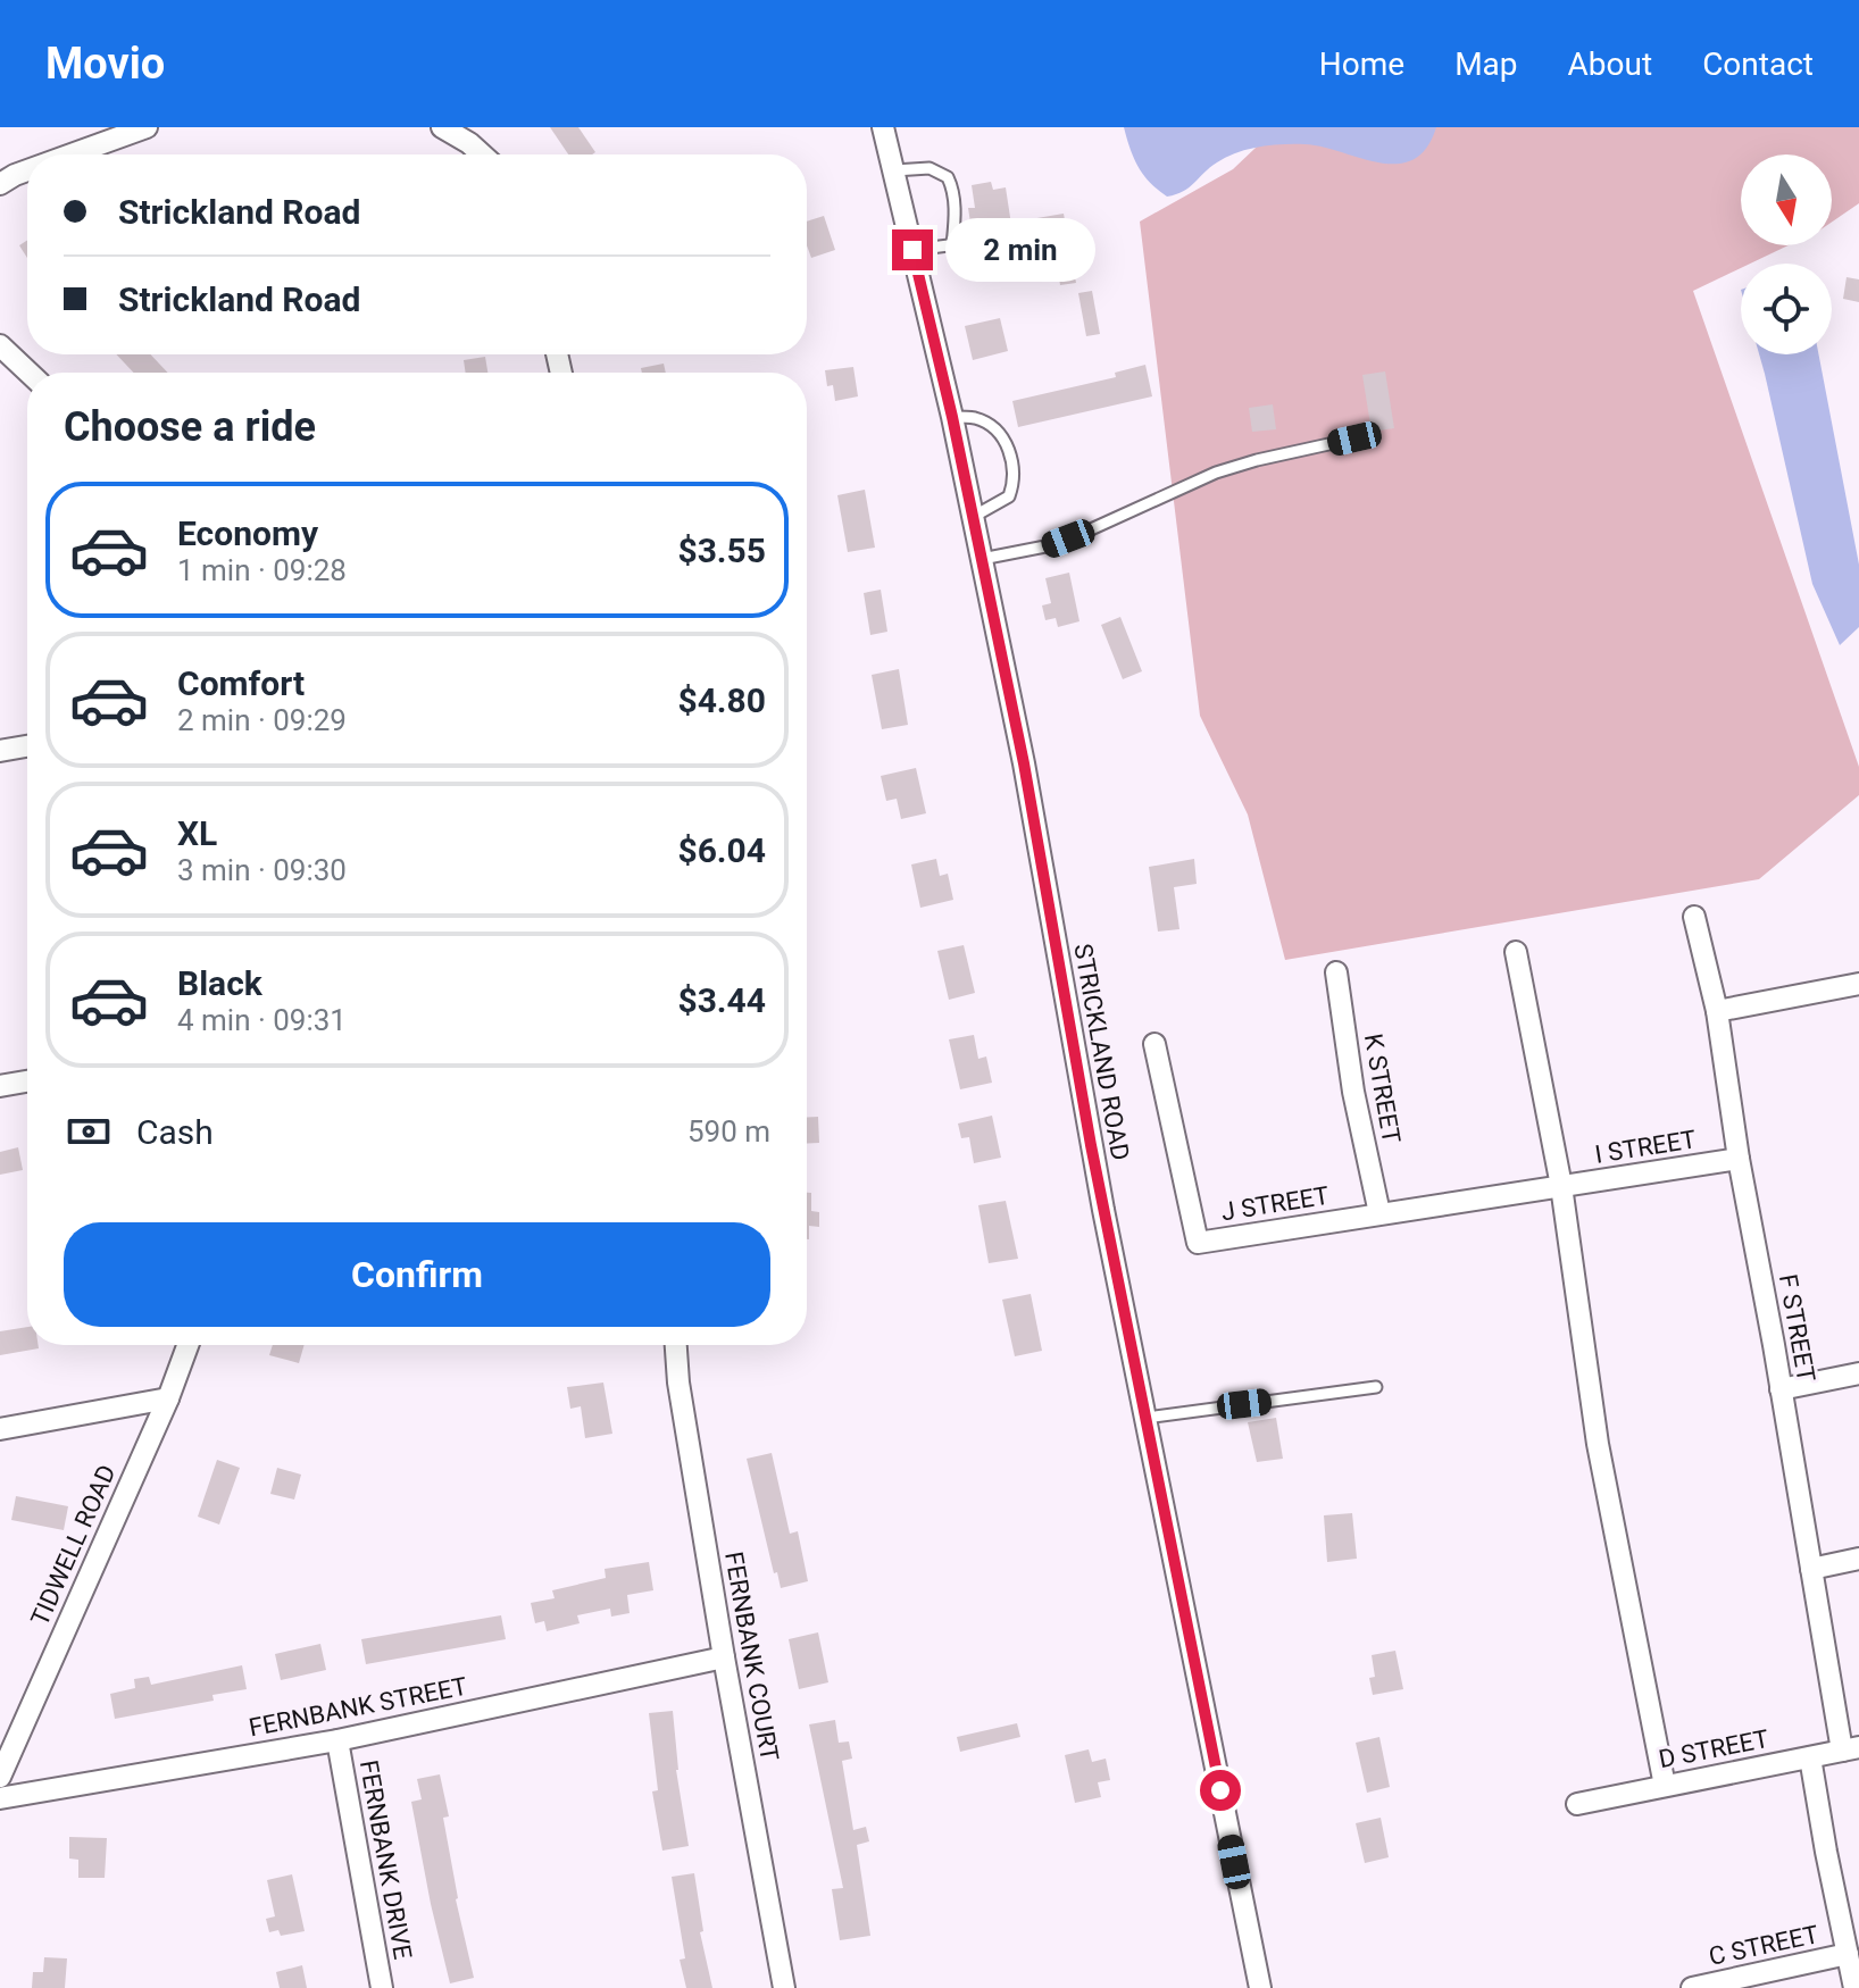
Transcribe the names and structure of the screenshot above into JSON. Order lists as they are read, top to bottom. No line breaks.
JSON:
{"streets":{"street":["STRICKLAND ROAD","K STREET","I STREET","J STREET","F STREET","TIDWELL ROAD","FERNBANK COURT","FERNBANK STREET","D STREET","FERNBANK DRIVE","C STREET"]},"crossings":[["K STREET","J STREET"],["I STREET","J STREET"],["I STREET","F STREET"],["F STREET","D STREET"],["FERNBANK COURT","FERNBANK STREET"],["FERNBANK STREET","FERNBANK DRIVE"]],"north":"bottom","page":{"header":"Movio","nav":["Home","Map","About","Contact"],"banner":["Strickland Road","Strickland Road"],"bubble":"2 min","heading":"Choose a ride","list":[{"name":"Economy","note":"1 min · 09:28","value":"$3.55"},{"name":"Comfort","note":"2 min · 09:29","value":"$4.80"},{"name":"XL","note":"3 min · 09:30","value":"$6.04"},{"name":"Black","note":"4 min · 09:31","value":"$3.44"}],"pay":["Cash","590 m"],"buttons":"Confirm"}}
